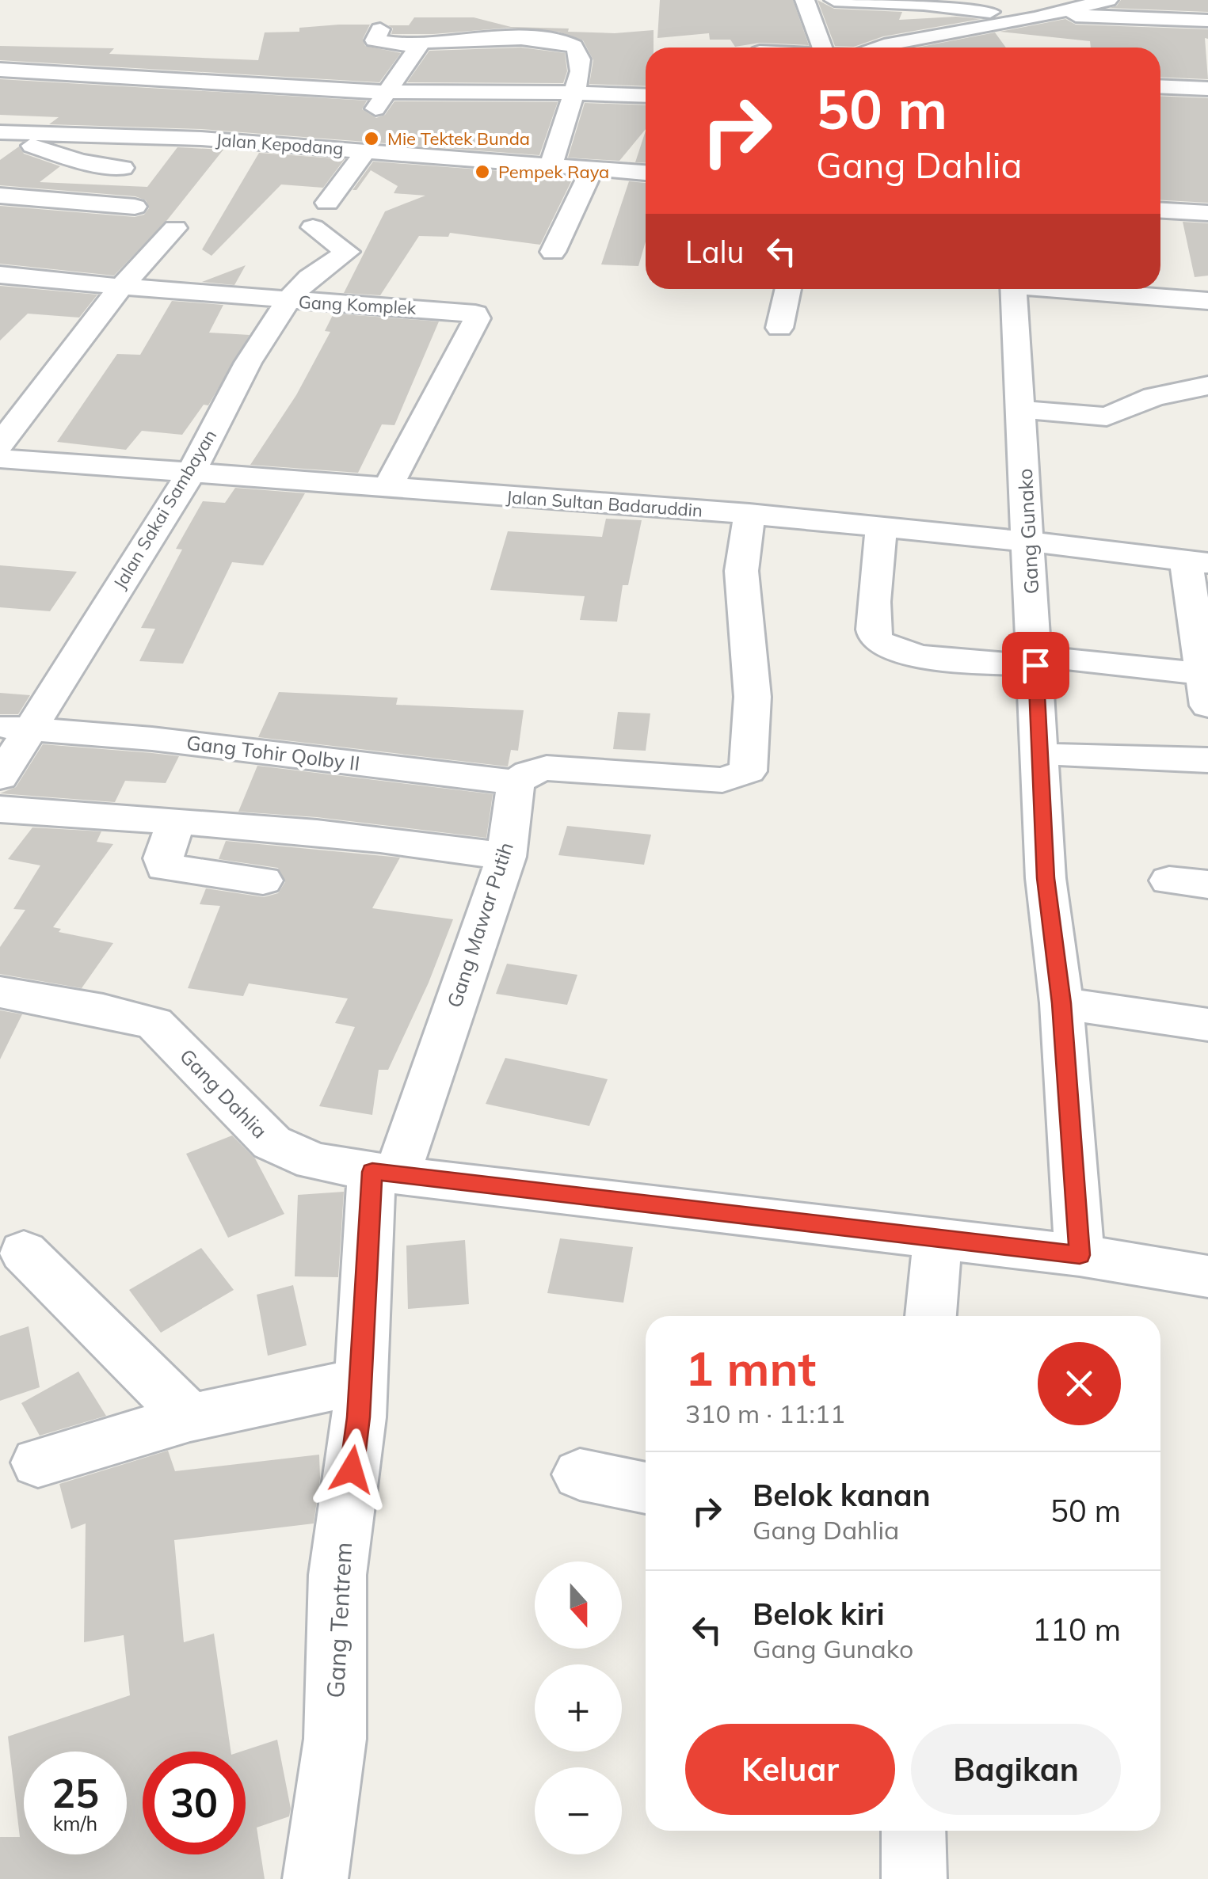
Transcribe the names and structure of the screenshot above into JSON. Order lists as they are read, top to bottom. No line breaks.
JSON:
{"streets":{"street":["Jalan Kepodang","Gang Komplek","Jalan Sultan Badaruddin","Jalan Sakai Sambayan","Gang Gunako","Gang Tohir Qolby II","Gang Mawar Putih","Gang Dahlia","Gang Tentrem"]},"crossings":[["Gang Komplek","Jalan Sultan Badaruddin"],["Gang Komplek","Jalan Sakai Sambayan"],["Jalan Sultan Badaruddin","Jalan Sakai Sambayan"],["Jalan Sultan Badaruddin","Gang Gunako"],["Jalan Sakai Sambayan","Gang Tohir Qolby II"],["Gang Gunako","Gang Dahlia"],["Gang Tohir Qolby II","Gang Mawar Putih"],["Gang Mawar Putih","Gang Dahlia"],["Gang Mawar Putih","Gang Tentrem"],["Gang Dahlia","Gang Tentrem"]],"places":["Mie Tektek Bunda","Pempek Raya"],"north":"bottom","page":{"turn":["50 m","Gang Dahlia"],"then":"Lalu","heading":["1 mnt","310 m · 11:11"],"list":[{"name":"Belok kanan","note":"Gang Dahlia","value":"50 m"},{"name":"Belok kiri","note":"Gang Gunako","value":"110 m"}],"map_buttons":["+","−"],"buttons":["Keluar","Bagikan"],"speed":"25 km/h","limit":"30"}}
